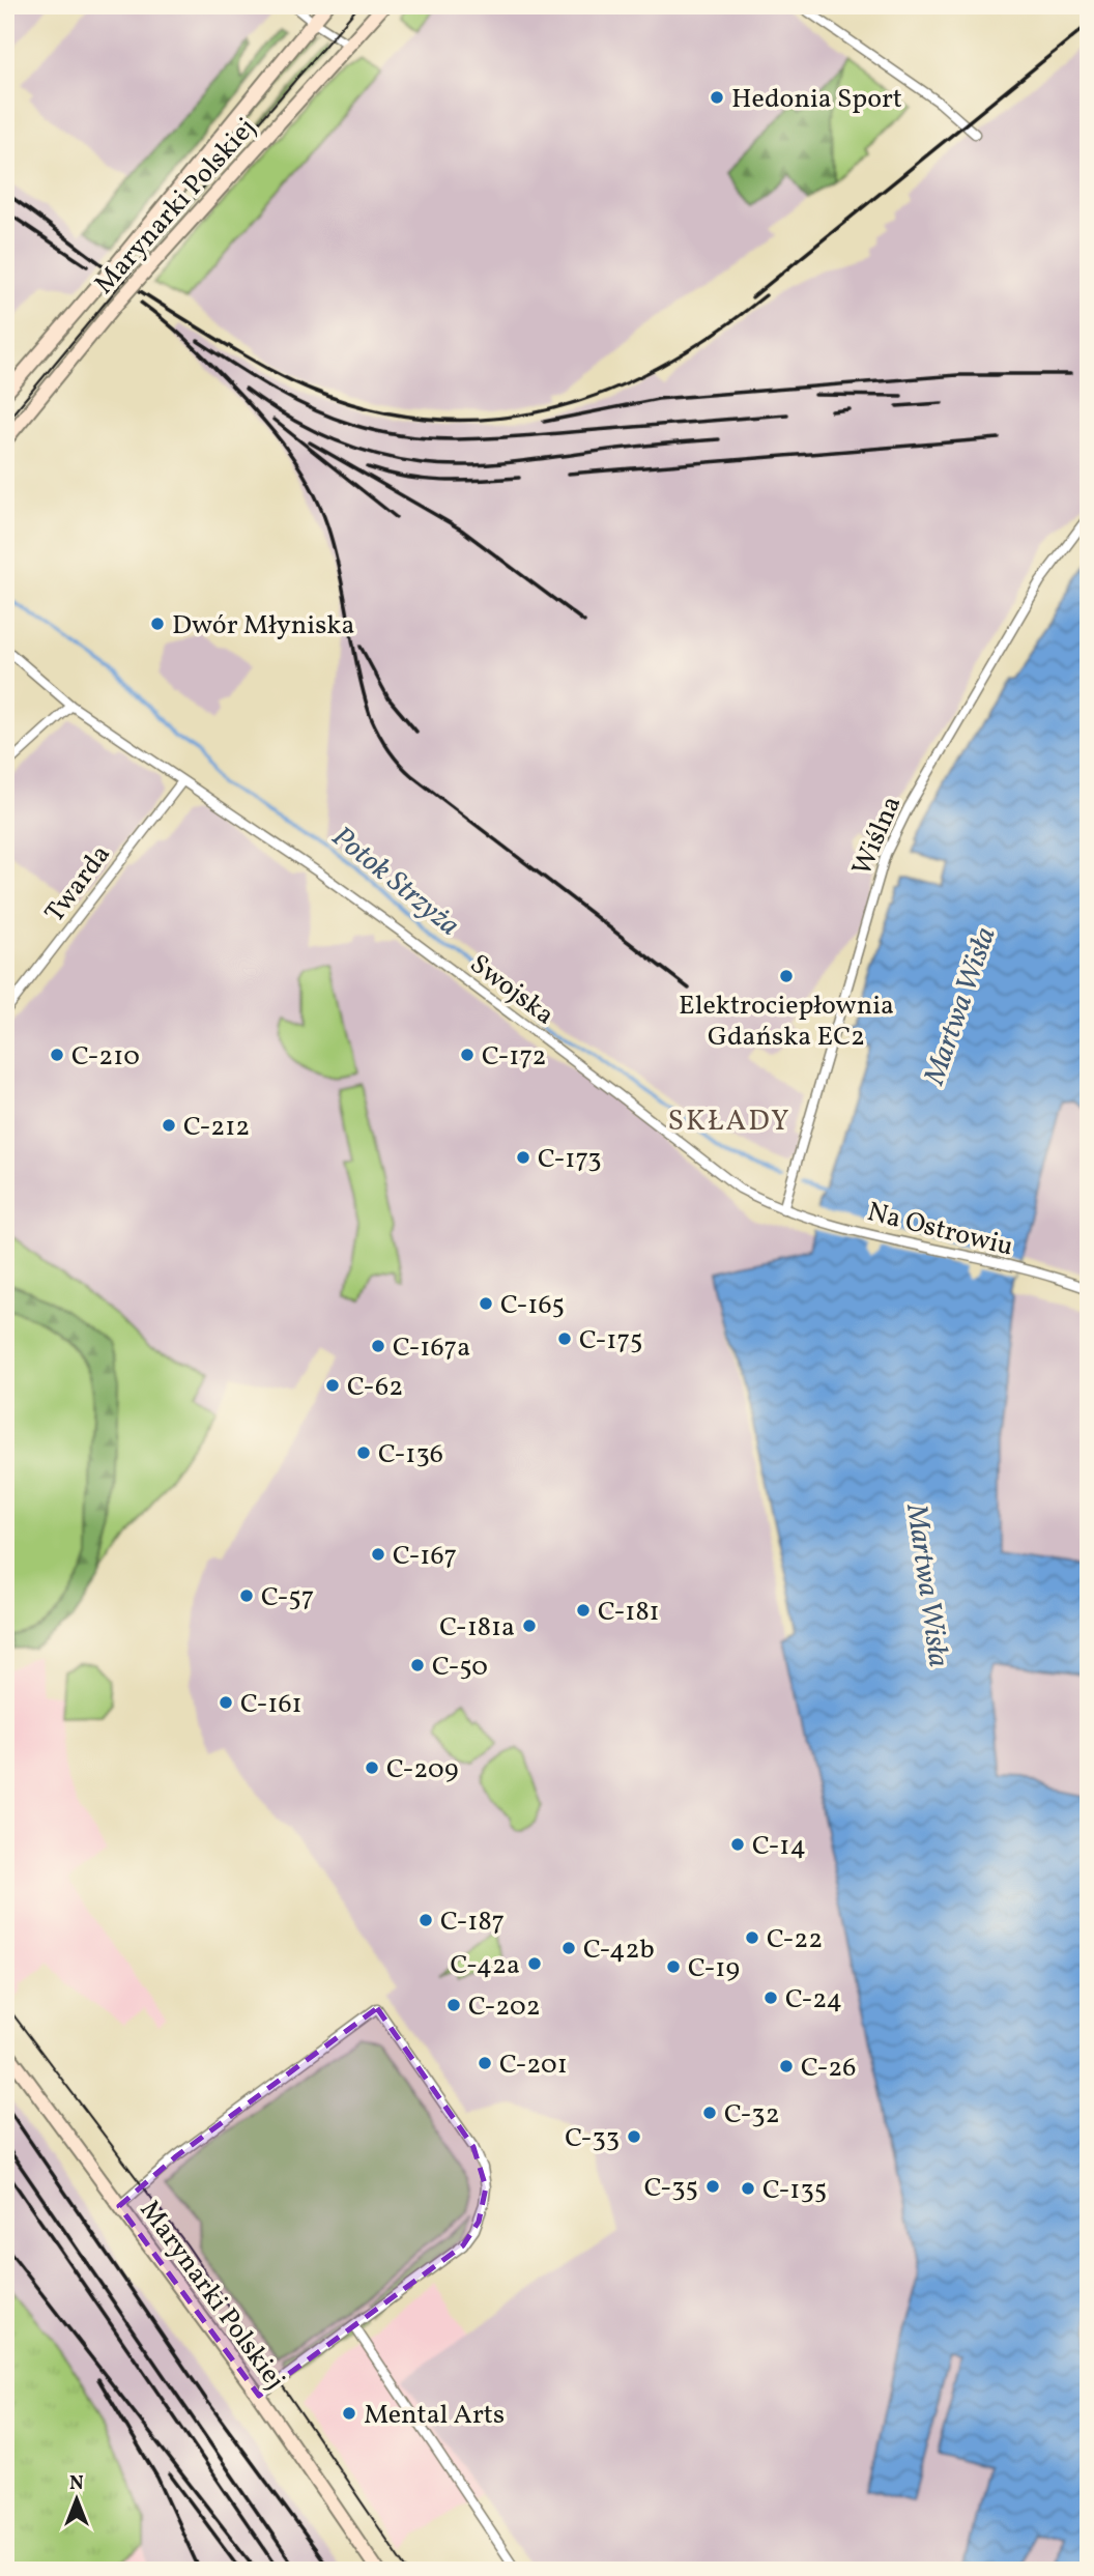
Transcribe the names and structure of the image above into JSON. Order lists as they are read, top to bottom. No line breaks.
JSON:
{"streets":{"main road":["Marynarki Polskiej"],"street":["Wiślna","Twarda","Swojska","Na Ostrowiu"]},"crossings":[["Wiślna","Swojska"],["Wiślna","Na Ostrowiu"],["Twarda","Swojska"],["Swojska","Na Ostrowiu"]],"districts":["SKŁADY"],"water":["Potok Strzyża","Martwa Wisła"],"places":["Hedonia Sport","Dwór Młyniska","Elektrociepłownia Gdańska EC2","C-210","C-172","C-212","C-173","C-165","C-175","C-167a","C-62","C-136","C-167","C-57","C-181","C-181a","C-50","C-161","C-209","C-14","C-187","C-22","C-42b","C-42a","C-19","C-24","C-202","C-201","C-26","C-32","C-33","C-35","C-135","Mental Arts"],"north":"top"}
